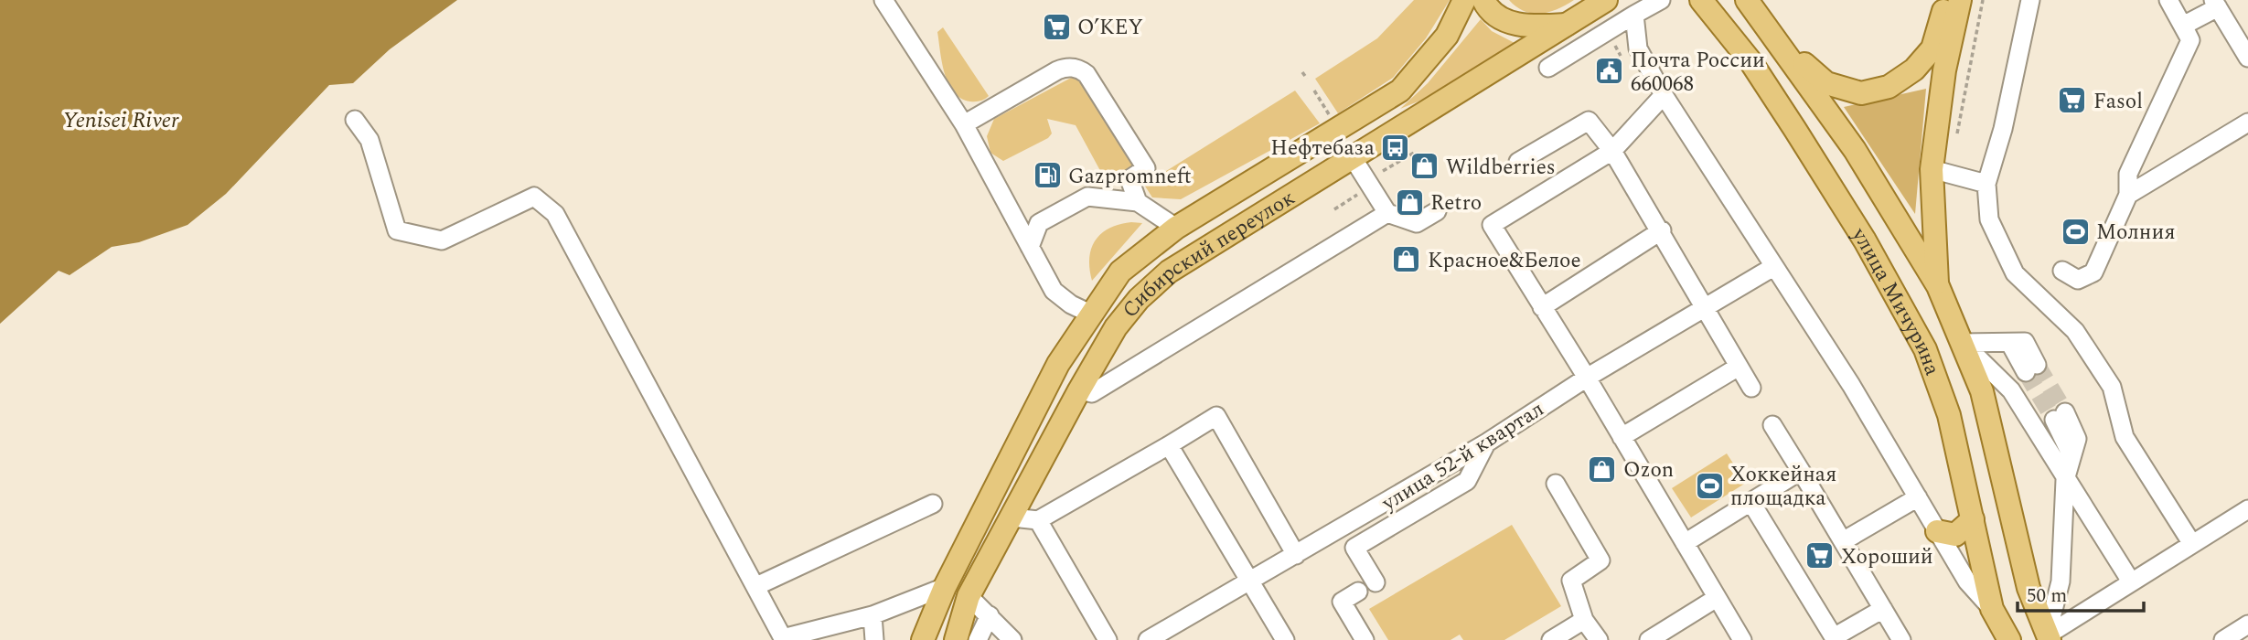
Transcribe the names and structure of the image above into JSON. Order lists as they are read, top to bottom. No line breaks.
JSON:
{"streets":{"main road":["Сибирский переулок","улица Мичурина"],"street":["улица 52-й квартал"]},"water":["Yenisei River"],"places":{"supermarket":["O’KEY","Fasol","Хороший"],"public building":["Почта России 660068"],"bus stop":["Нефтебаза"],"shop":["Wildberries","Retro","Красное&Белое","Ozon"],"fuel station":["Gazpromneft"],"sports":["Молния","Хоккейная площадка"]},"scale_bar":"50 m"}
